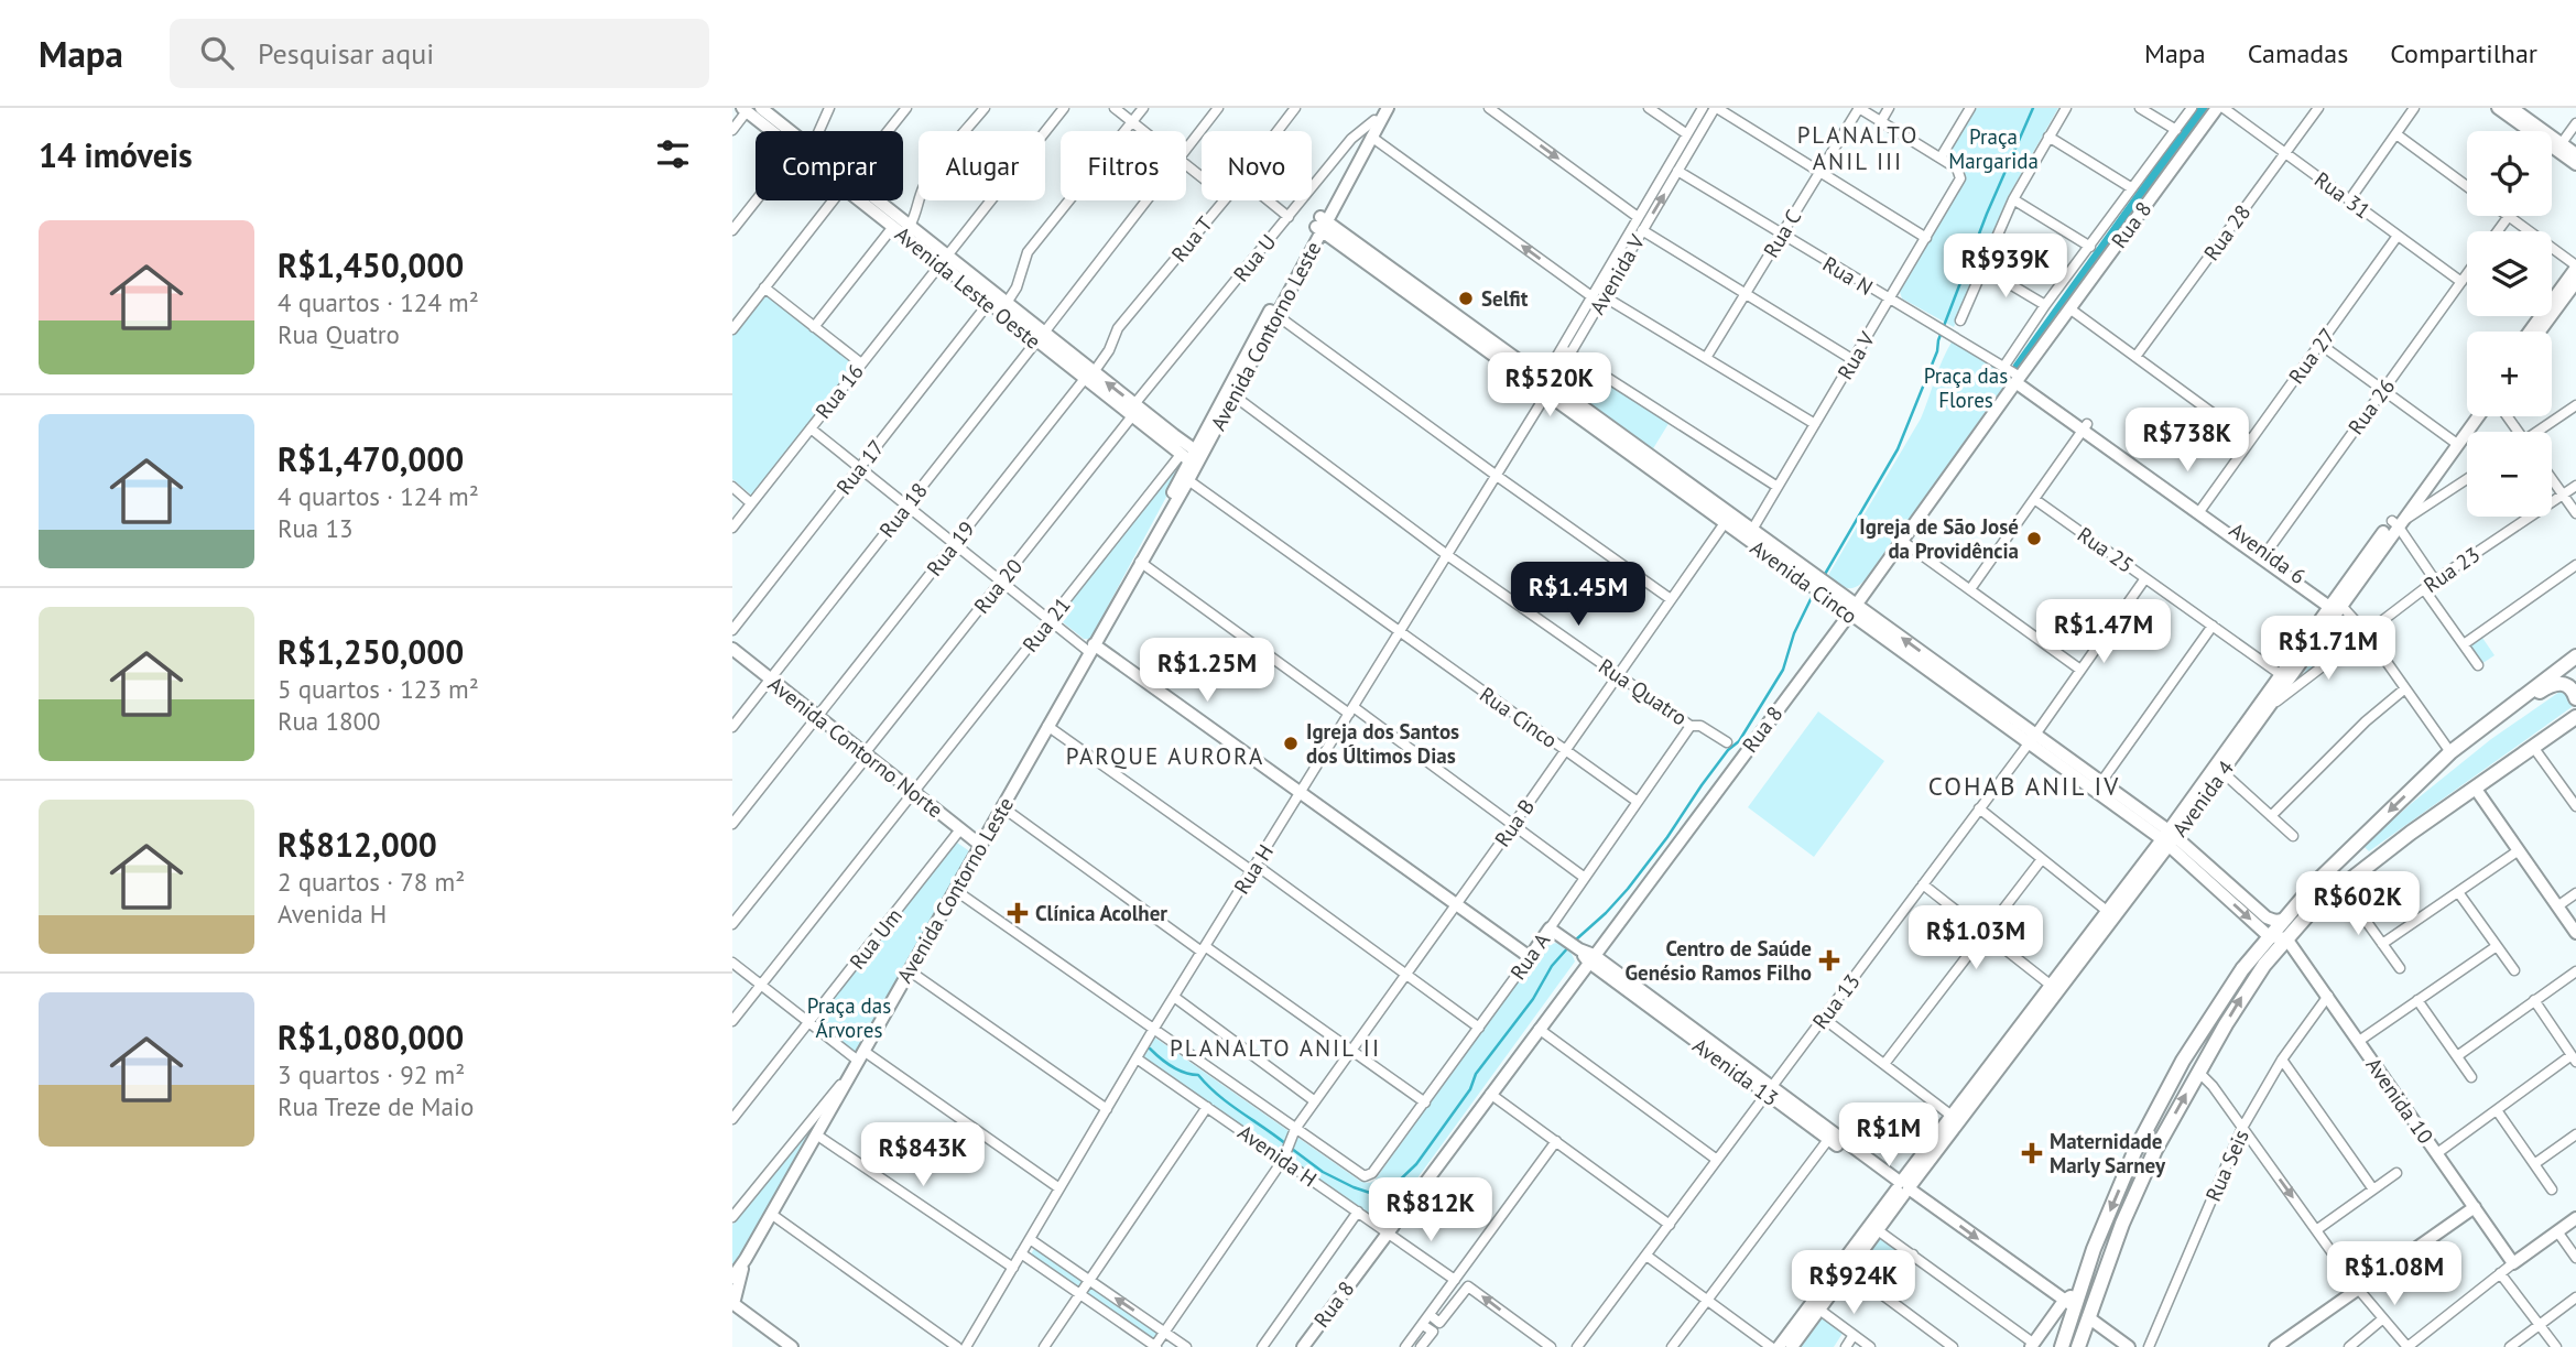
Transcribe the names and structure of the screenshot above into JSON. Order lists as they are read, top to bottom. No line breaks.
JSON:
{"streets":{"main road":["Rua 8","Avenida Leste Oeste","Avenida Contorno Leste","Avenida 6","Avenida Cinco","Avenida Contorno Norte","Avenida 4","Rua A","Avenida 13","Avenida 10"],"street":["Rua 31","Rua 28","Rua C","Rua T","Rua U","Avenida V","Rua N","Rua V","Rua 27","Rua 16","Rua 26","Rua 17","Rua 18","Rua 19","Rua 25","Rua 23","Rua 20","Rua 21","Rua Quatro","Rua Cinco","Rua B","Rua H","Rua Um","Rua 13","Avenida H","Rua Seis"]},"crossings":[["Rua 31","Rua 28"],["Rua 31","Rua 27"],["Rua 31","Rua 26"],["Rua 8","Rua N"],["Rua 8","Avenida 6"],["Rua 8","Avenida Cinco"],["Rua 8","Avenida 13"],["Rua 8","Avenida H"],["Rua C","Rua N"],["Rua T","Avenida Leste Oeste"],["Rua T","Rua 19"],["Rua U","Avenida Leste Oeste"],["Rua U","Avenida Contorno Leste"],["Avenida V","Rua N"],["Avenida V","Avenida Cinco"],["Avenida V","Rua H"],["Rua N","Rua V"],["Rua N","Avenida 6"],["Avenida Leste Oeste","Avenida Contorno Leste"],["Avenida Leste Oeste","Rua 16"],["Avenida Leste Oeste","Rua 17"],["Avenida Leste Oeste","Rua 18"],["Avenida Leste Oeste","Rua 19"],["Avenida Leste Oeste","Rua 20"],["Avenida Leste Oeste","Rua 21"],["Avenida Contorno Leste","Avenida Cinco"],["Avenida Contorno Leste","Rua 21"],["Avenida Contorno Leste","Rua Quatro"],["Avenida Contorno Leste","Rua Cinco"],["Avenida Contorno Leste","Avenida Contorno Norte"],["Rua V","Avenida Cinco"],["Rua 27","Avenida 6"],["Rua 26","Avenida 6"],["Rua 18","Avenida Contorno Norte"],["Rua 19","Avenida Contorno Norte"],["Rua 25","Avenida 4"],["Rua 25","Rua 13"],["Avenida 6","Avenida 4"],["Rua 23","Avenida 4"],["Avenida Cinco","Avenida 4"],["Avenida Cinco","Rua B"],["Avenida Cinco","Rua H"],["Avenida Cinco","Rua 13"],["Rua 20","Avenida Contorno Norte"],["Rua 21","Avenida Contorno Norte"],["Rua Quatro","Rua B"],["Rua Quatro","Rua H"],["Rua Quatro","Rua A"],["Rua Cinco","Rua B"],["Rua Cinco","Rua H"],["Rua Cinco","Rua A"],["Avenida Contorno Norte","Rua Um"],["Avenida 4","Avenida 13"],["Rua B","Rua A"],["Rua B","Avenida H"],["Rua H","Avenida H"],["Rua A","Avenida 13"],["Rua 13","Avenida 13"],["Avenida 10","Rua Seis"]],"districts":["PLANALTO ANIL III","PARQUE AURORA","COHAB ANIL IV","PLANALTO ANIL II"],"parks":["Praça Margarida","Praça das Flores","Praça das Árvores"],"places":{"other":["Selfit","Igreja de São José da Providência","Igreja dos Santos dos Últimos Dias"],"health":["Clínica Acolher","Centro de Saúde Genésio Ramos Filho","Maternidade Marly Sarney"]},"page":{"header":"Mapa","search":"Pesquisar aqui","nav":["Mapa","Camadas","Compartilhar"],"heading":"14 imóveis","map_buttons":["+","−"],"chip":["Comprar","Alugar","Filtros","Novo"],"list":[{"name":"R$1,450,000","note":"4 quartos · 124 m² · Rua Quatro"},{"name":"R$1,470,000","note":"4 quartos · 124 m² · Rua 13"},{"name":"R$1,250,000","note":"5 quartos · 123 m² · Rua 1800"},{"name":"R$812,000","note":"2 quartos · 78 m² · Avenida H"},{"name":"R$1,080,000","note":"3 quartos · 92 m² · Rua Treze de Maio"}],"price":["R$939K","R$520K","R$738K","R$1.45M","R$1.47M","R$1.71M","R$1.25M","R$602K","R$1.03M","R$1M","R$843K","R$812K","R$1.08M","R$924K"]}}
